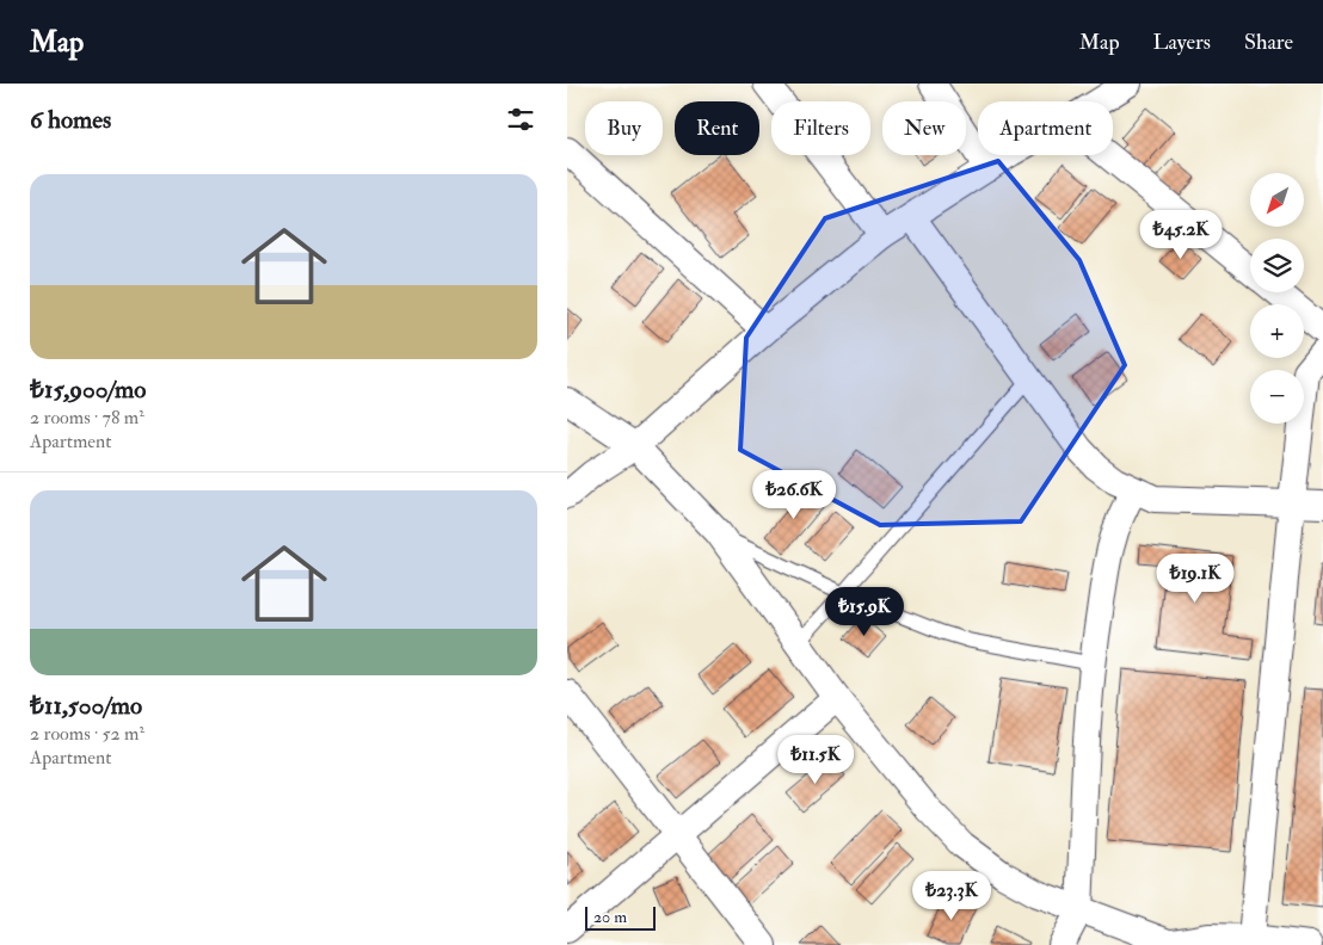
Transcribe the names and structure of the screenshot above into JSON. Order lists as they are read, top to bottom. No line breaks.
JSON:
{"scale_bar":"20 m","north":"bottom left","page":{"header":"Map","nav":["Map","Layers","Share"],"heading":"6 homes","chip":["Buy","Rent","Filters","New","Apartment"],"list":[{"name":"₺15,900/mo","note":"2 rooms · 78 m² · Apartment"},{"name":"₺11,500/mo","note":"2 rooms · 52 m² · Apartment"}],"map_buttons":["+","−"],"price":["₺45.2K","₺26.6K","₺19.1K","₺15.9K","₺11.5K","₺23.3K"],"scale":"20 m"}}
